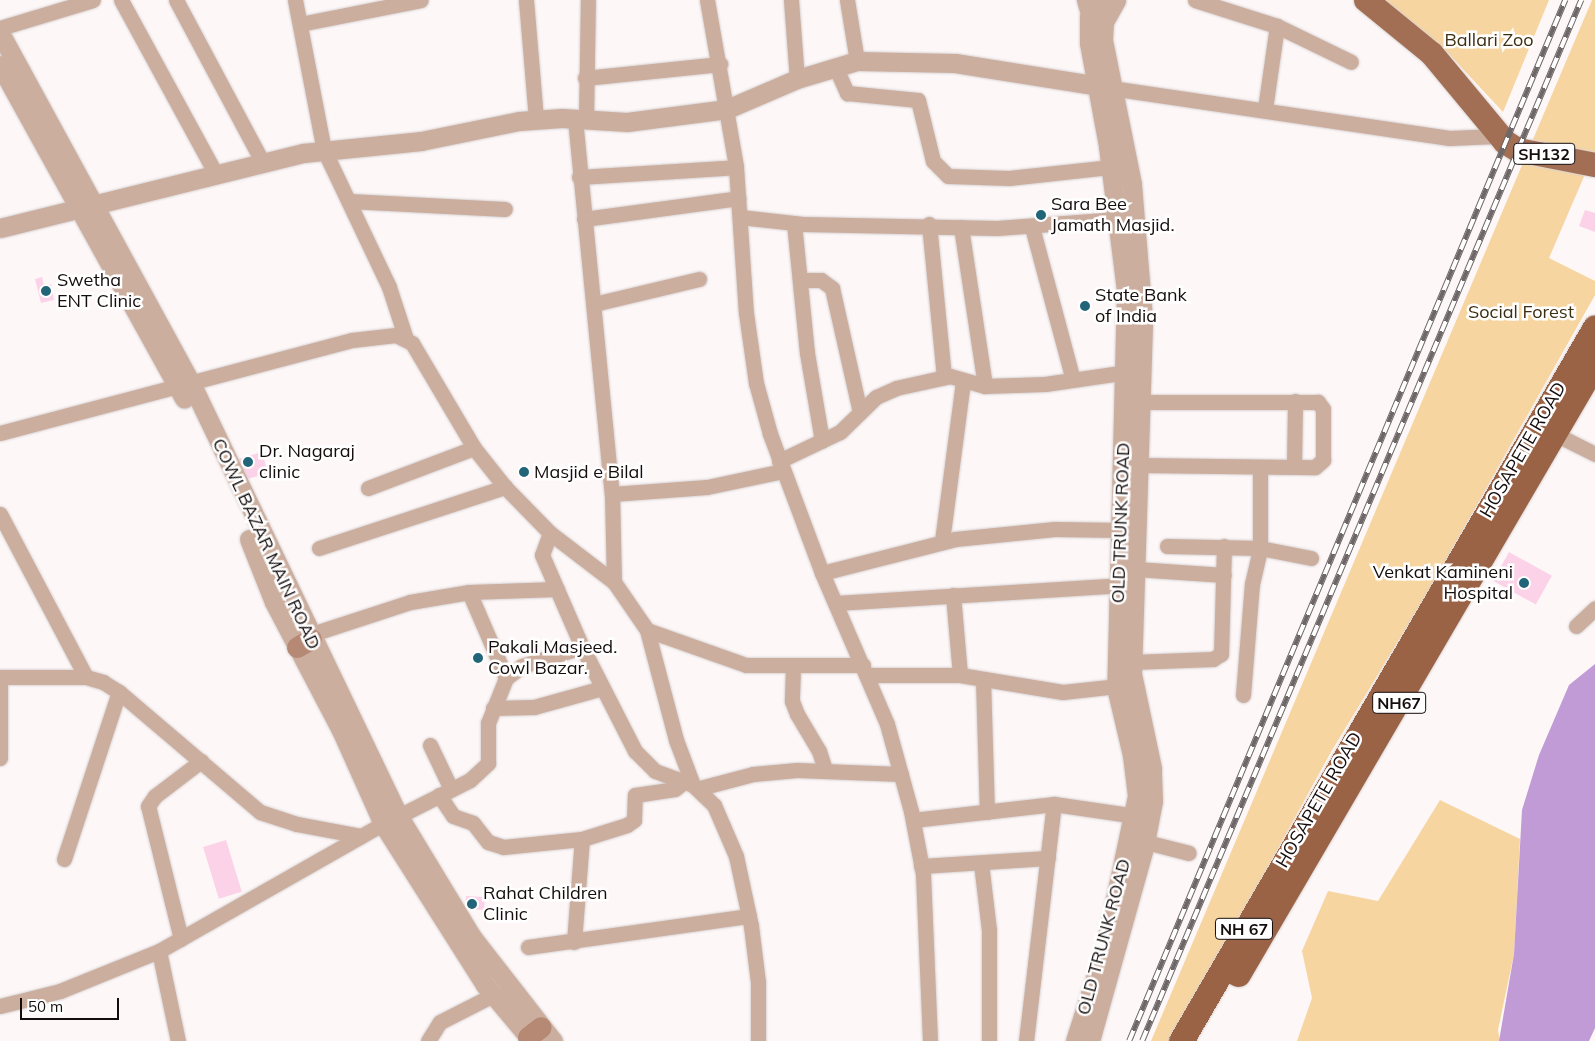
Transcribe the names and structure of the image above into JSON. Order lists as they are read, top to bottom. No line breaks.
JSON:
{"streets":{"highway":["HOSAPETE ROAD","NH67","NH 67"],"main road":["SH132"],"street":["OLD TRUNK ROAD","COWL BAZAR MAIN ROAD"]},"parks":["Ballari Zoo","Social Forest"],"places":["Sara Bee Jamath Masjid.","Swetha ENT Clinic","State Bank of India","Dr. Nagaraj clinic","Masjid e Bilal","Venkat Kamineni Hospital","Pakali Masjeed. Cowl Bazar.","Rahat Children Clinic"],"scale_bar":"50 m"}
